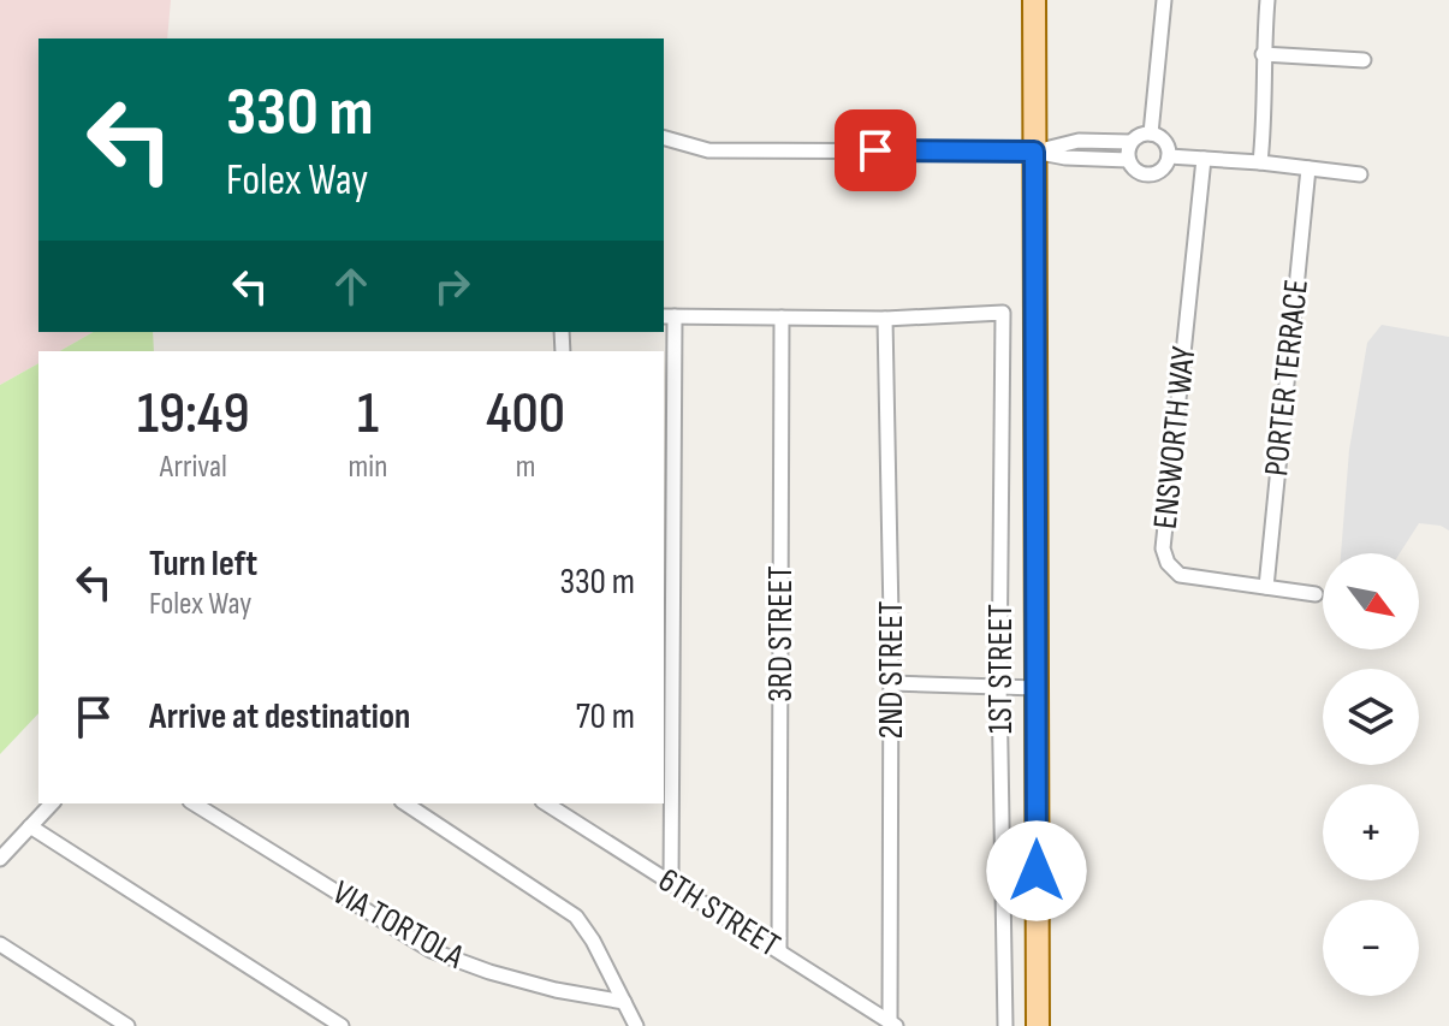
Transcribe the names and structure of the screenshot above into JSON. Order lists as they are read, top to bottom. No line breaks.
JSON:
{"streets":{"street":["PORTER TERRACE","ENSWORTH WAY","3RD STREET","1ST STREET","2ND STREET","6TH STREET","VIA TORTOLA"]},"crossings":[["PORTER TERRACE","ENSWORTH WAY"],["3RD STREET","6TH STREET"],["1ST STREET","2ND STREET"],["2ND STREET","6TH STREET"]],"north":"bottom right","page":{"turn":["330 m","Folex Way"],"eta":["19:49","Arrival","1","min","400","m"],"list":[{"name":"Turn left","note":"Folex Way","value":"330 m"},{"name":"Arrive at destination","value":"70 m"}],"map_buttons":["+","−"]}}
